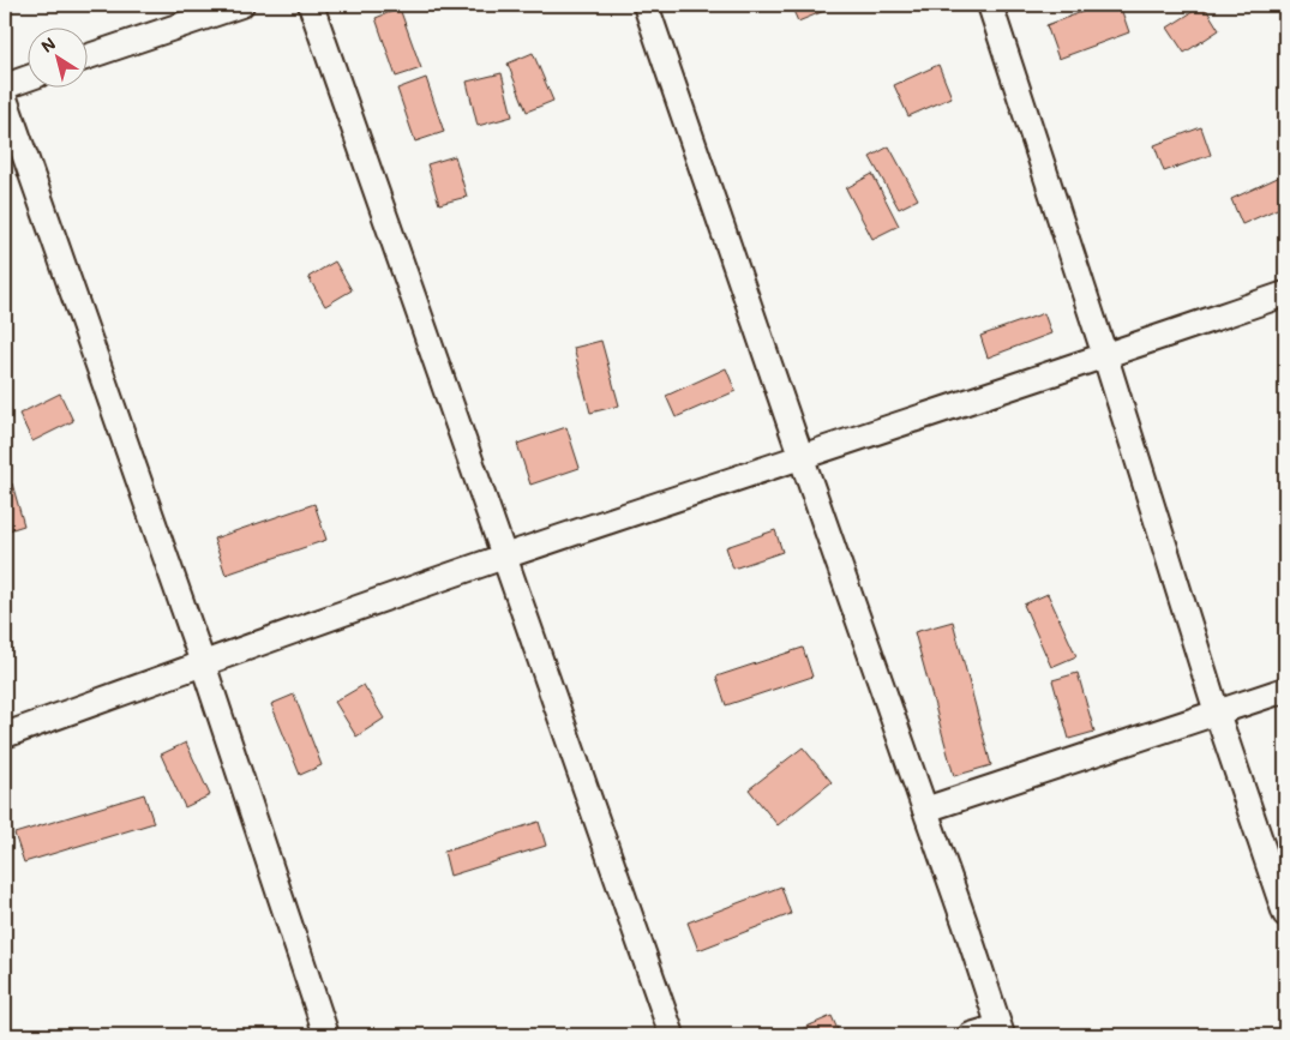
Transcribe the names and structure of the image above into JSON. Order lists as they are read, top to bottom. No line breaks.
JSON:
{"north":"top left"}
